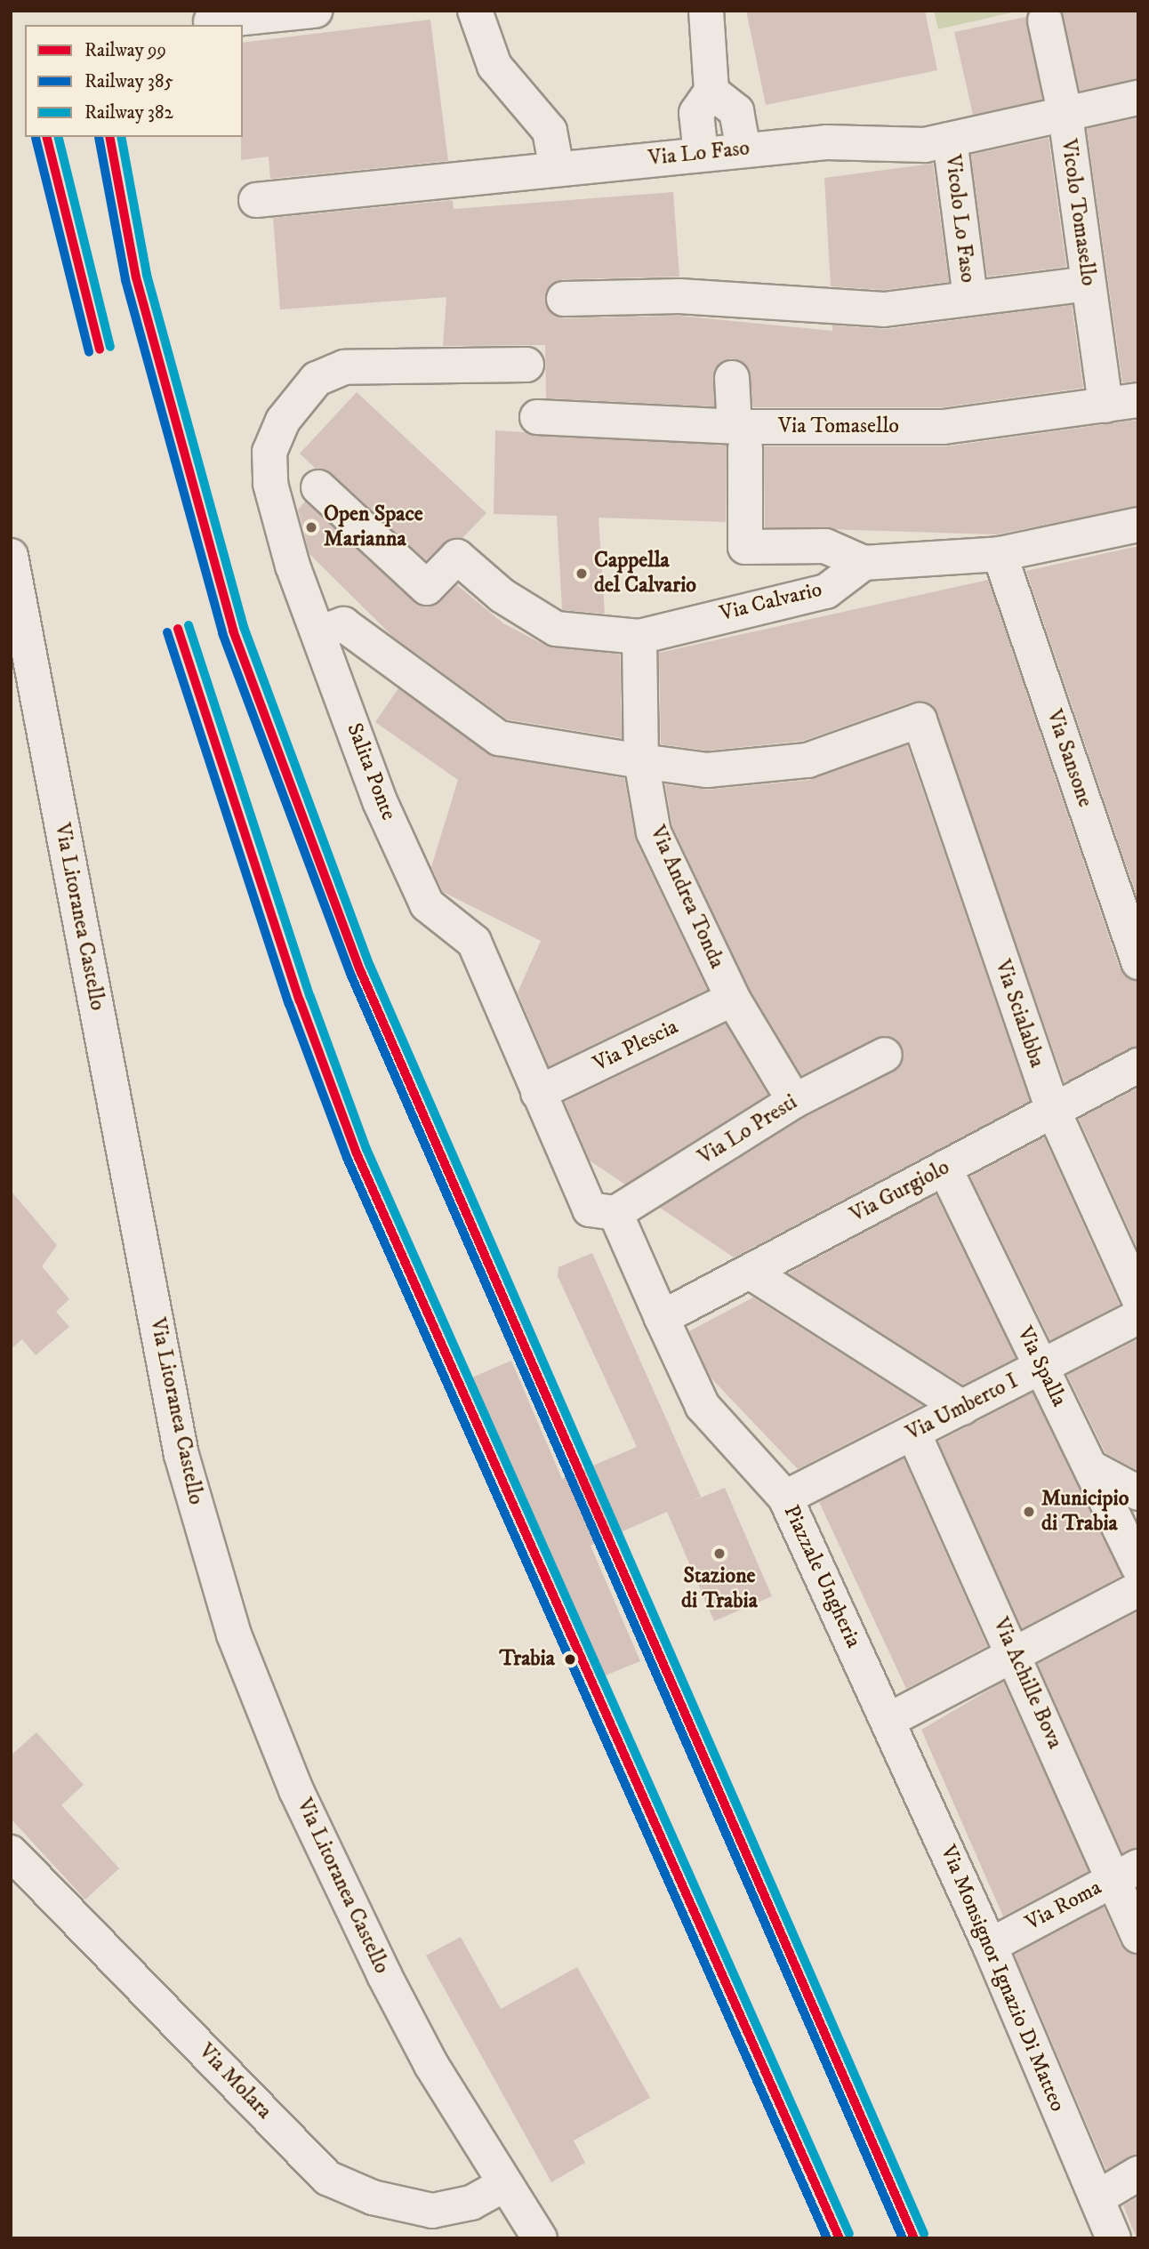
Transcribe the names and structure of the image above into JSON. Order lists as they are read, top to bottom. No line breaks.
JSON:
{"streets":{"street":["Via Lo Faso","Vicolo Tomasello","Vicolo Lo Faso","Via Tomasello","Via Calvario","Via Sansone","Salita Ponte","Via Andrea Tonda","Via Litoranea Castello","Via Scialabba","Via Plescia","Via Lo Presti","Via Gurgiolo","Via Spalla","Via Umberto I","Piazzale Ungheria","Via Achille Bova","Via Roma","Via Monsignor Ignazio Di Matteo","Via Molara"]},"crossings":[["Via Lo Faso","Vicolo Tomasello"],["Via Lo Faso","Vicolo Lo Faso"],["Vicolo Tomasello","Via Tomasello"],["Via Calvario","Via Andrea Tonda"],["Salita Ponte","Via Plescia"],["Salita Ponte","Via Lo Presti"],["Via Andrea Tonda","Via Scialabba"],["Via Andrea Tonda","Via Plescia"],["Via Andrea Tonda","Via Lo Presti"],["Via Litoranea Castello","Via Molara"],["Via Scialabba","Via Gurgiolo"],["Via Gurgiolo","Via Spalla"],["Via Gurgiolo","Piazzale Ungheria"],["Via Spalla","Via Umberto I"],["Via Umberto I","Piazzale Ungheria"],["Via Umberto I","Via Achille Bova"],["Piazzale Ungheria","Via Monsignor Ignazio Di Matteo"],["Via Achille Bova","Via Roma"],["Via Roma","Via Monsignor Ignazio Di Matteo"]],"places":["Open Space Marianna","Cappella del Calvario","Municipio di Trabia","Stazione di Trabia","Trabia"],"lines":["rail line 99","rail line 385","rail line 382"],"legend":["Railway 99","Railway 385","Railway 382"]}
